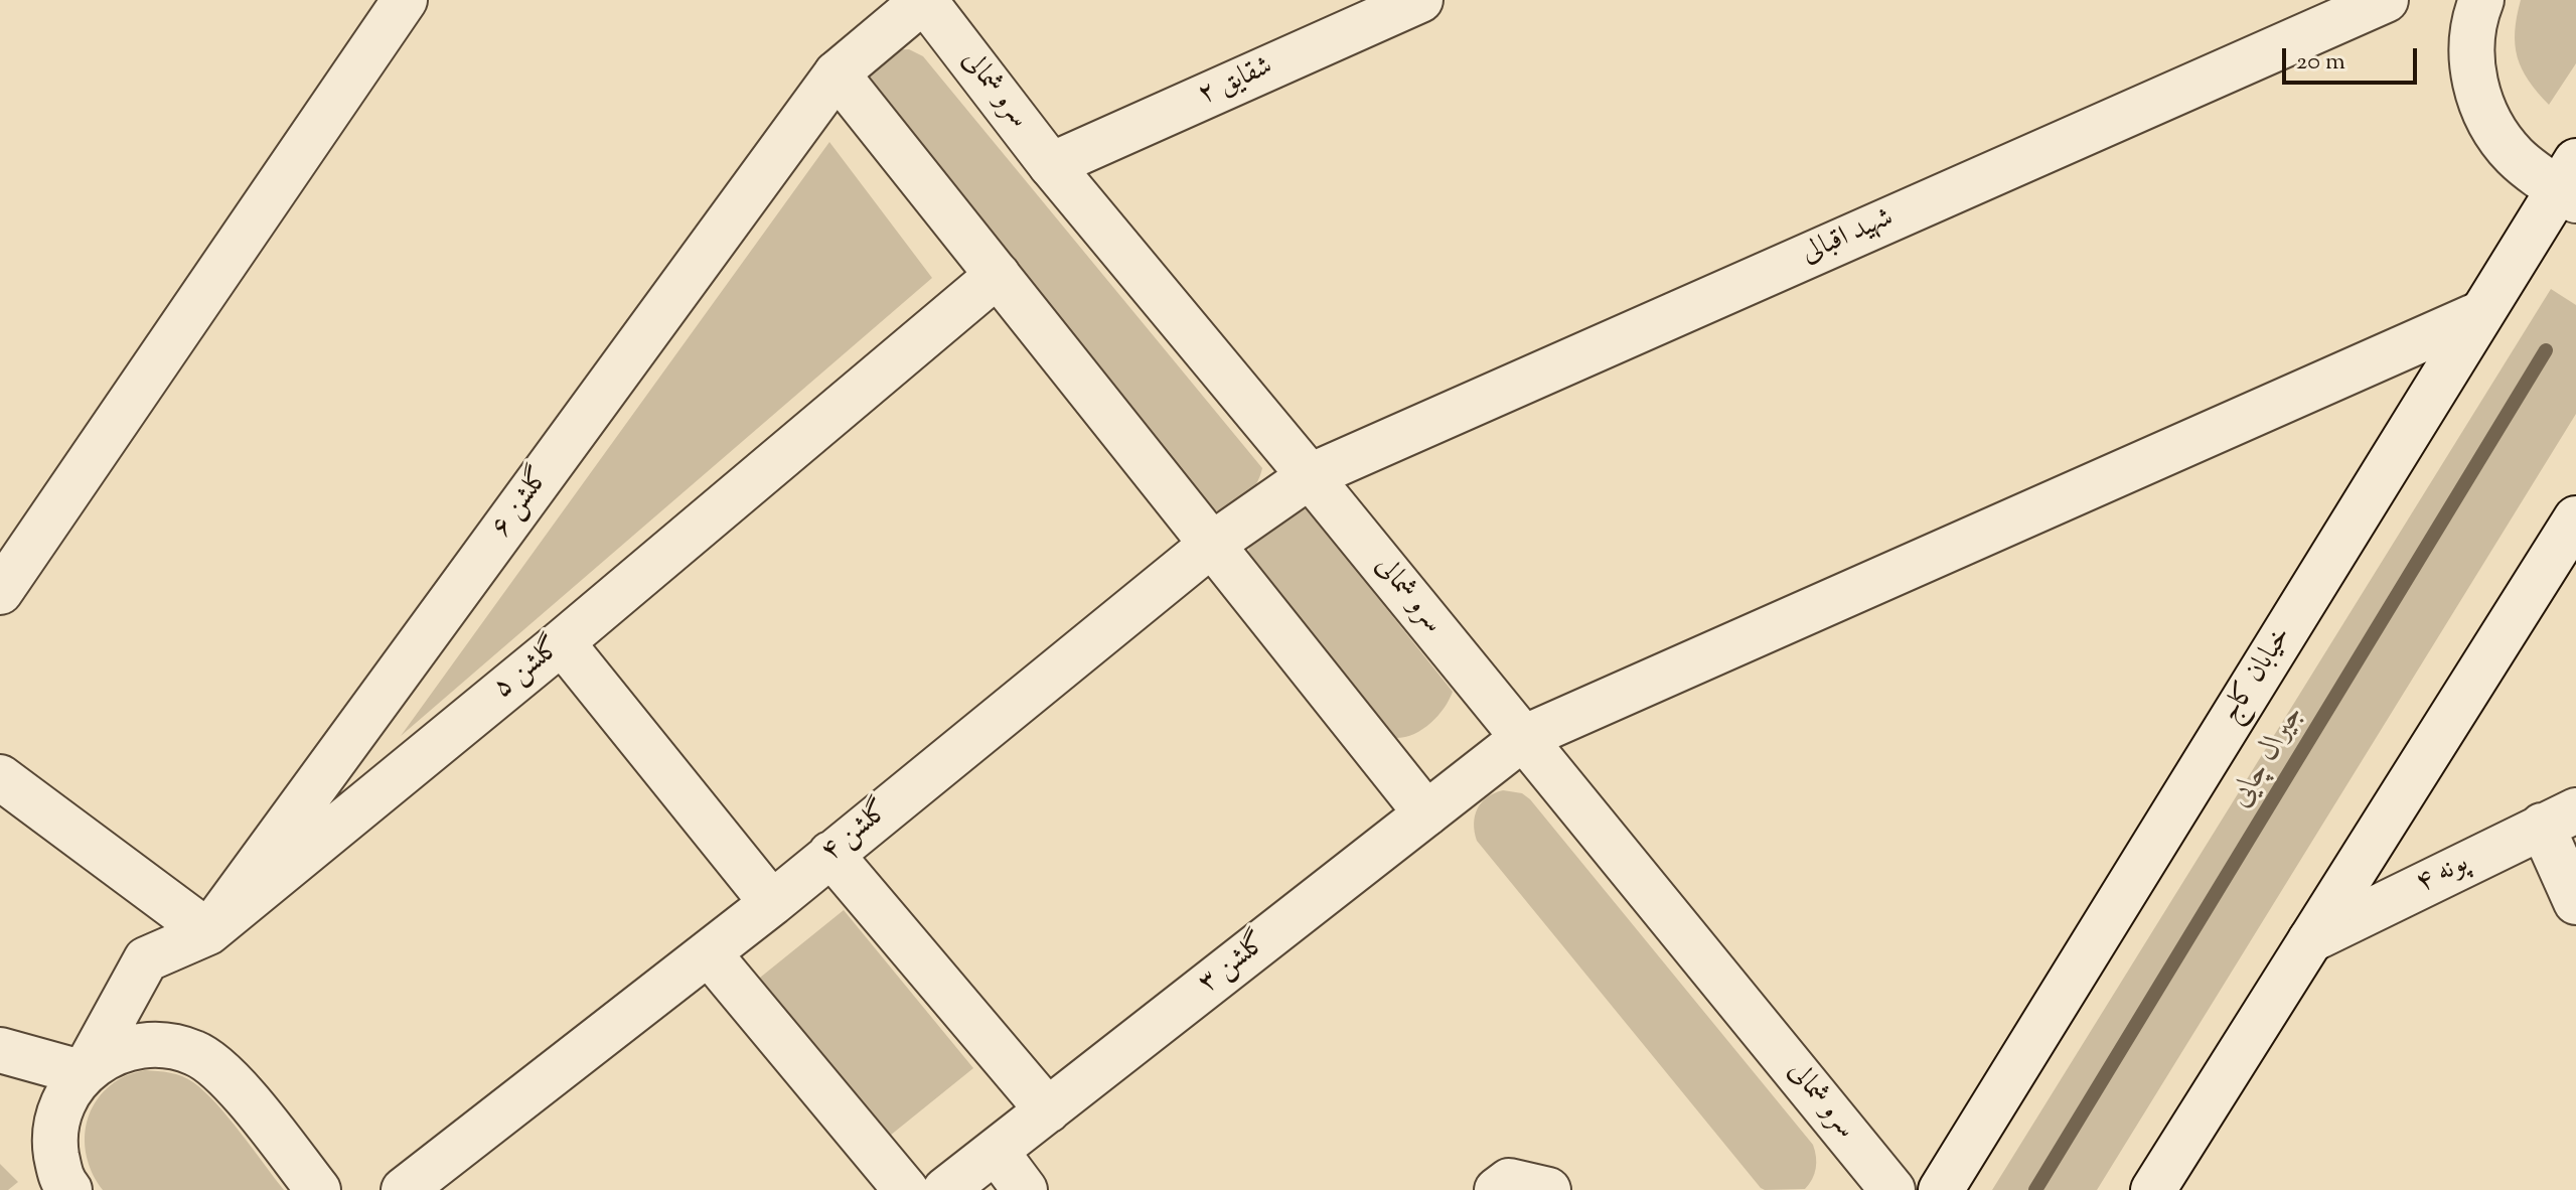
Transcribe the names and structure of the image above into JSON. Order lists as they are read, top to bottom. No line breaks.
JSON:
{"streets":{"street":["شقایق ۲","سرو شمالی","شهید اقبالی","گلشن ۶","گلشن ۵","خیابان کاج","گلشن ۴","پونه ۴","گلشن ۳"]},"crossings":[["شقایق ۲","سرو شمالی"],["سرو شمالی","شهید اقبالی"],["سرو شمالی","گلشن ۶"],["سرو شمالی","گلشن ۴"],["سرو شمالی","گلشن ۳"],["شهید اقبالی","گلشن ۴"],["گلشن ۶","گلشن ۵"],["خیابان کاج","گلشن ۳"]],"water":["جیرال چایی"],"scale_bar":"20 m"}
